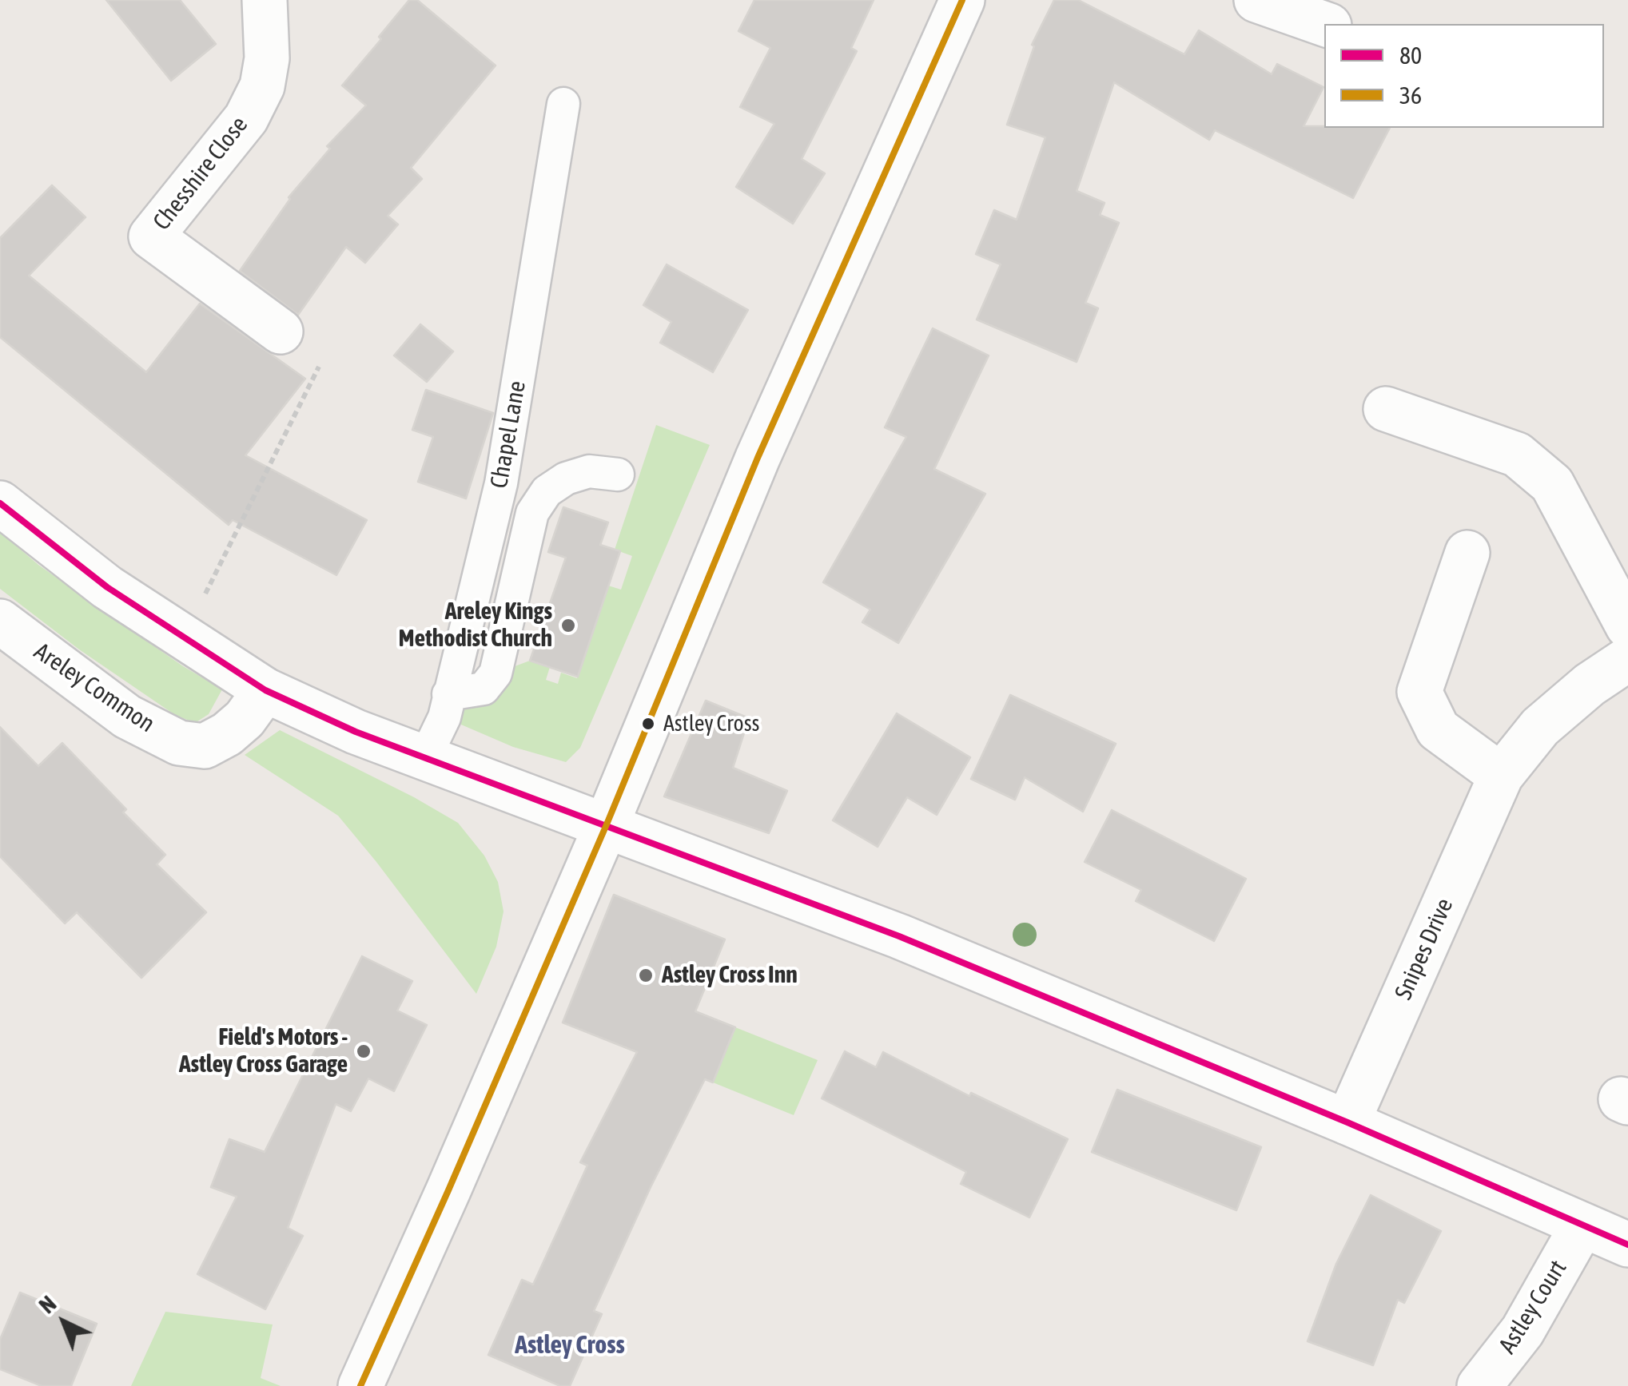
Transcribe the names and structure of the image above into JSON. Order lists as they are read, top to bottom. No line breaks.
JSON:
{"streets":{"street":["Chesshire Close","Areley Common","Snipes Drive","Astley Court"],"lane":["Chapel Lane"]},"districts":["Astley Cross"],"places":["Areley Kings Methodist Church","Astley Cross","Astley Cross Inn","Field's Motors - Astley Cross Garage"],"lines":["transit line 36","transit line 80"],"legend":["80","36"],"north":"top left"}
